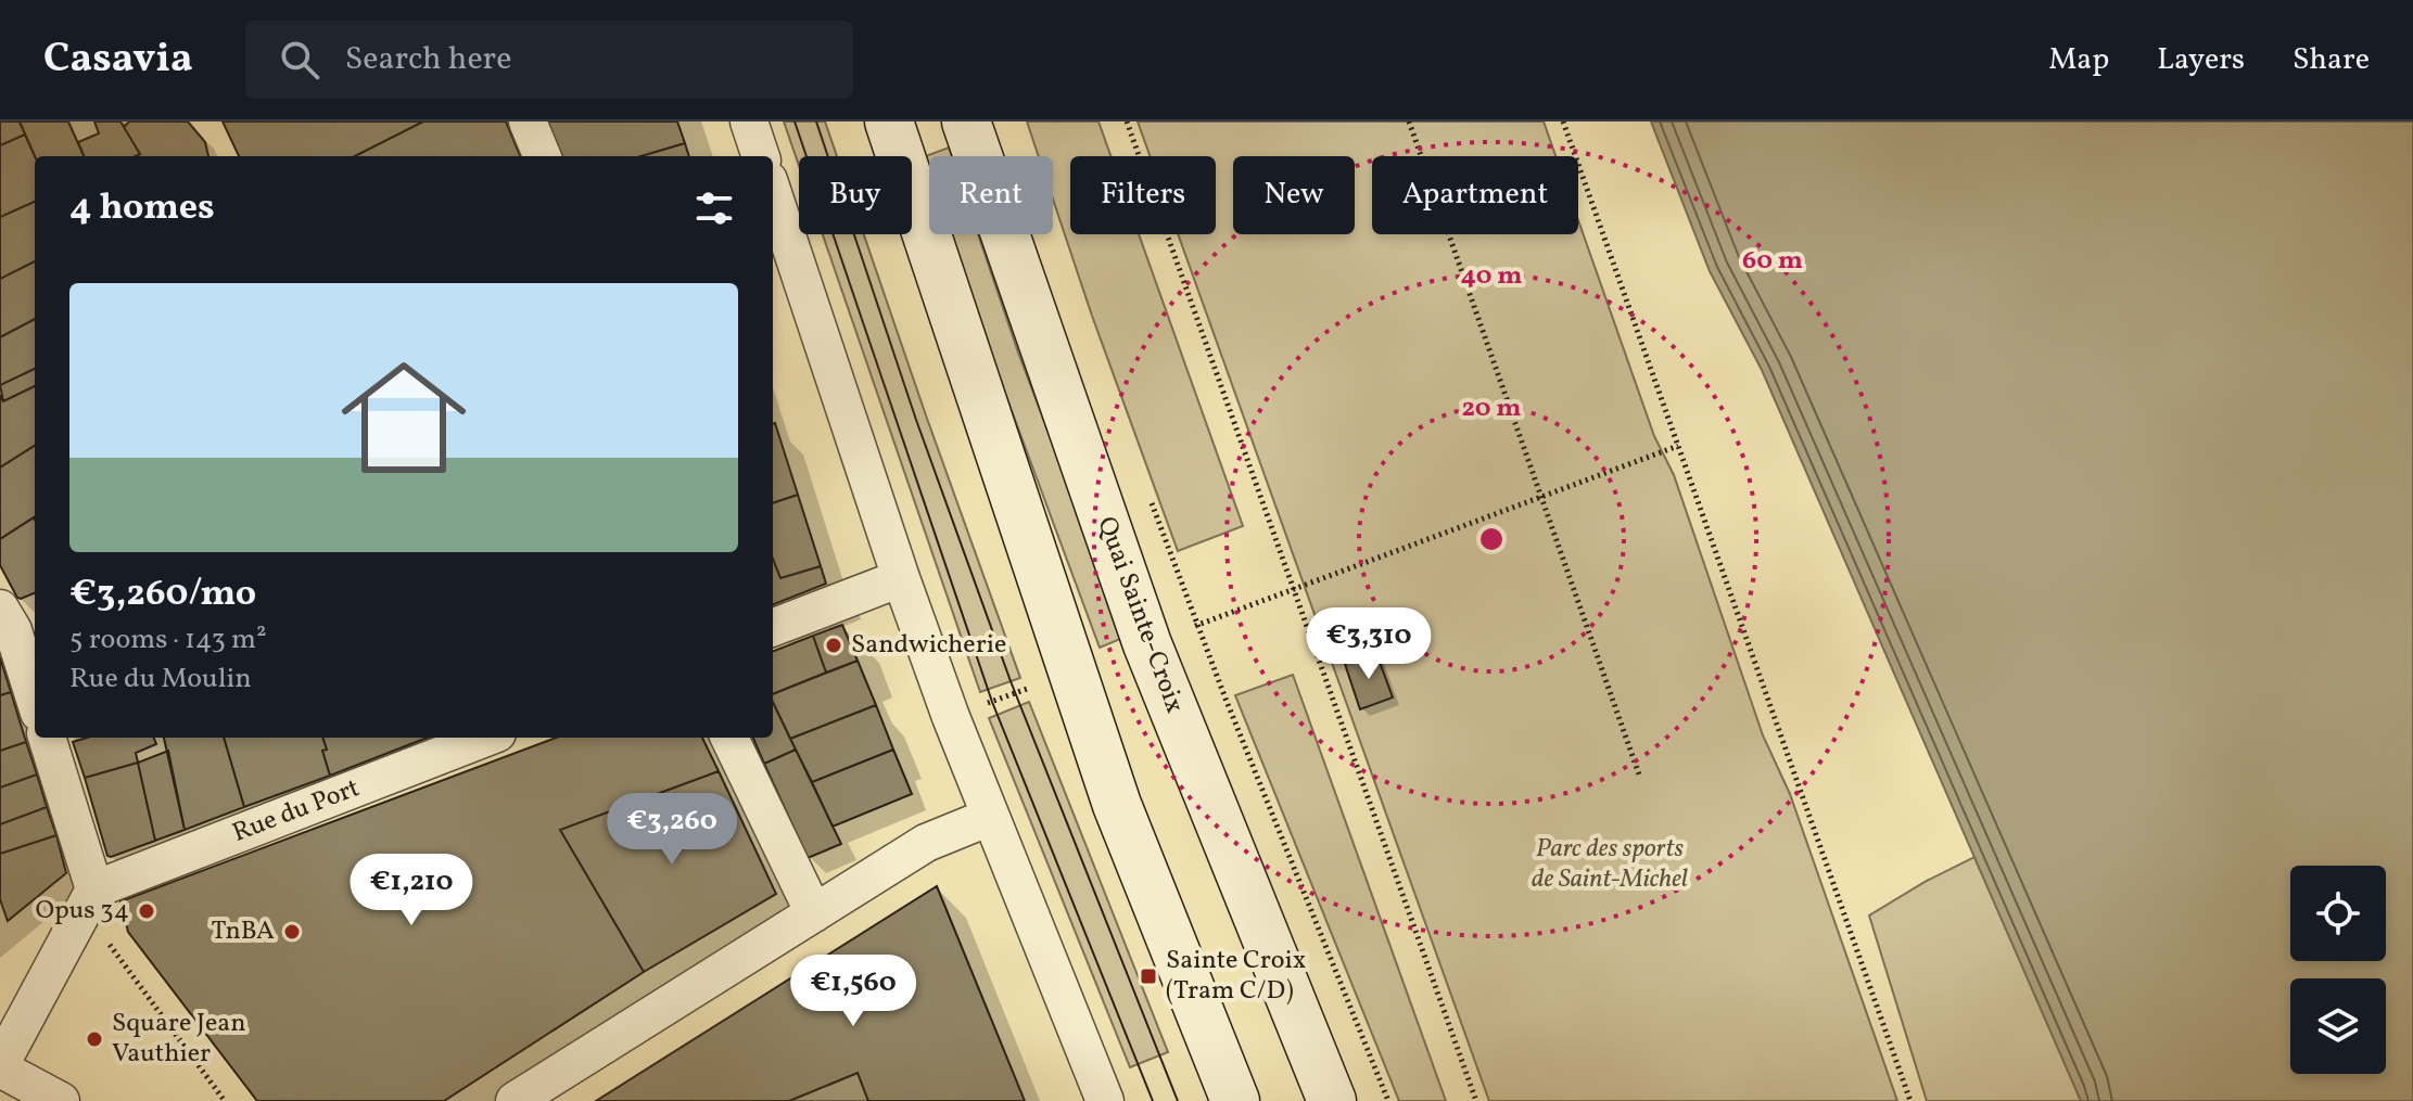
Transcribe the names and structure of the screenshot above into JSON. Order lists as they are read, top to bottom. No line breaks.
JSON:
{"streets":{"main road":["Quai Sainte-Croix"],"street":["Rue du Port"]},"parks":["Parc des sports de Saint-Michel"],"places":{"other":["Sandwicherie","Opus 34","TnBA","Square Jean Vauthier"],"transit":["Sainte Croix (Tram C/D)"]},"page":{"header":"Casavia","search":"Search here","nav":["Map","Layers","Share"],"chip":["Buy","Rent","Filters","New","Apartment"],"heading":"4 homes","list":[{"name":"€3,260/mo","note":"5 rooms · 143 m² · Rue du Moulin"}],"price":["€3,310","€3,260","€1,210","€1,560"]},"rings":["60 m","40 m","20 m"]}
